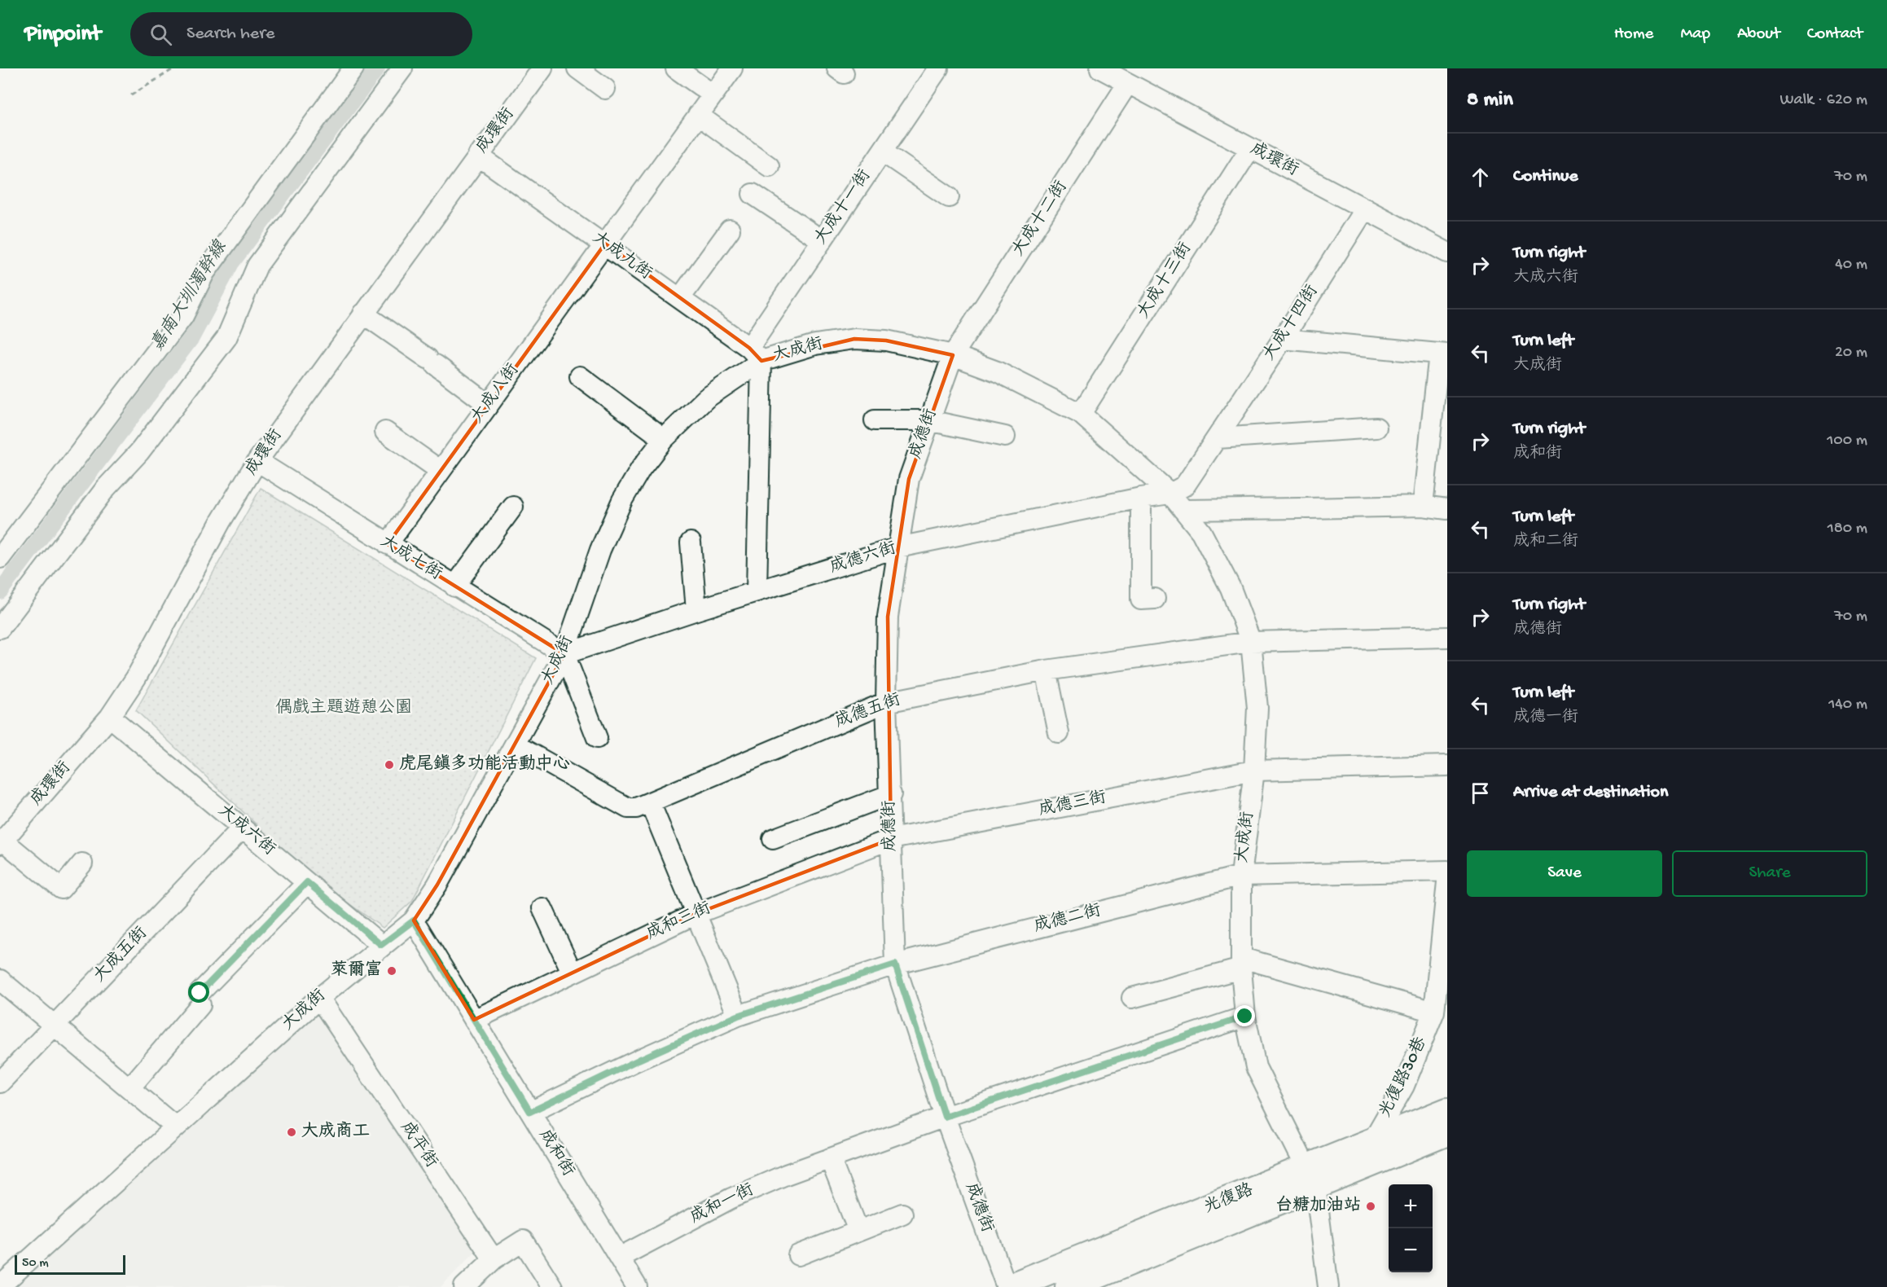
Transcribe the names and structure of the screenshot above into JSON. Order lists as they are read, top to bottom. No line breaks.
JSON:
{"streets":{"main road":["光復路"],"street":["成環街","大成十一街","大成十二街","大成九街","大成十三街","大成十四街","大成街","大成八街","成德街","大成七街","成德六街","成德五街","成德三街","大成六街","成德二街","成和三街","大成五街","光復路30巷","成平街","成和街","成和一街"]},"crossings":[["成環街","大成十二街"],["成環街","大成九街"],["成環街","大成十三街"],["成環街","大成十四街"],["成環街","大成七街"],["成環街","大成六街"],["大成十一街","大成九街"],["大成十一街","大成街"],["大成十二街","大成街"],["大成十二街","成德街"],["大成九街","大成街"],["大成九街","大成八街"],["大成十三街","大成街"],["大成十四街","大成街"],["大成十四街","成德六街"],["大成街","成德街"],["大成街","大成七街"],["大成街","成德六街"],["大成街","成德五街"],["大成街","成德三街"],["大成街","大成六街"],["大成街","成德二街"],["大成街","成平街"],["大成街","成和街"],["大成街","光復路"],["大成街","成和一街"],["大成八街","大成七街"],["成德街","成德六街"],["成德街","成德五街"],["成德街","成德三街"],["成德街","成德二街"],["成德街","成和三街"],["成德街","光復路"],["成德街","成和一街"],["大成七街","成德六街"],["成德三街","成和三街"],["大成六街","大成五街"],["成德二街","成和街"],["成和三街","成和街"],["光復路30巷","光復路"],["成和街","成和一街"]],"water":["嘉南大圳濁幹線"],"parks":["偶戲主題遊憩公園"],"places":["虎尾鎮多功能活動中心","萊爾富","大成商工","台糖加油站"],"scale_bar":"50 m","page":{"header":"Pinpoint","search":"Search here","nav":["Home","Map","About","Contact"],"heading":["8 min","Walk · 620 m"],"list":[["Continue","70 m"],["Turn right","大成六街","40 m"],["Turn left","大成街","20 m"],["Turn right","成和街","100 m"],["Turn left","成和二街","180 m"],["Turn right","成德街","70 m"],["Turn left","成德一街","140 m"],"Arrive at destination"],"buttons":["Save","Share"],"map_buttons":["+","−"],"scale":"50 m"}}
